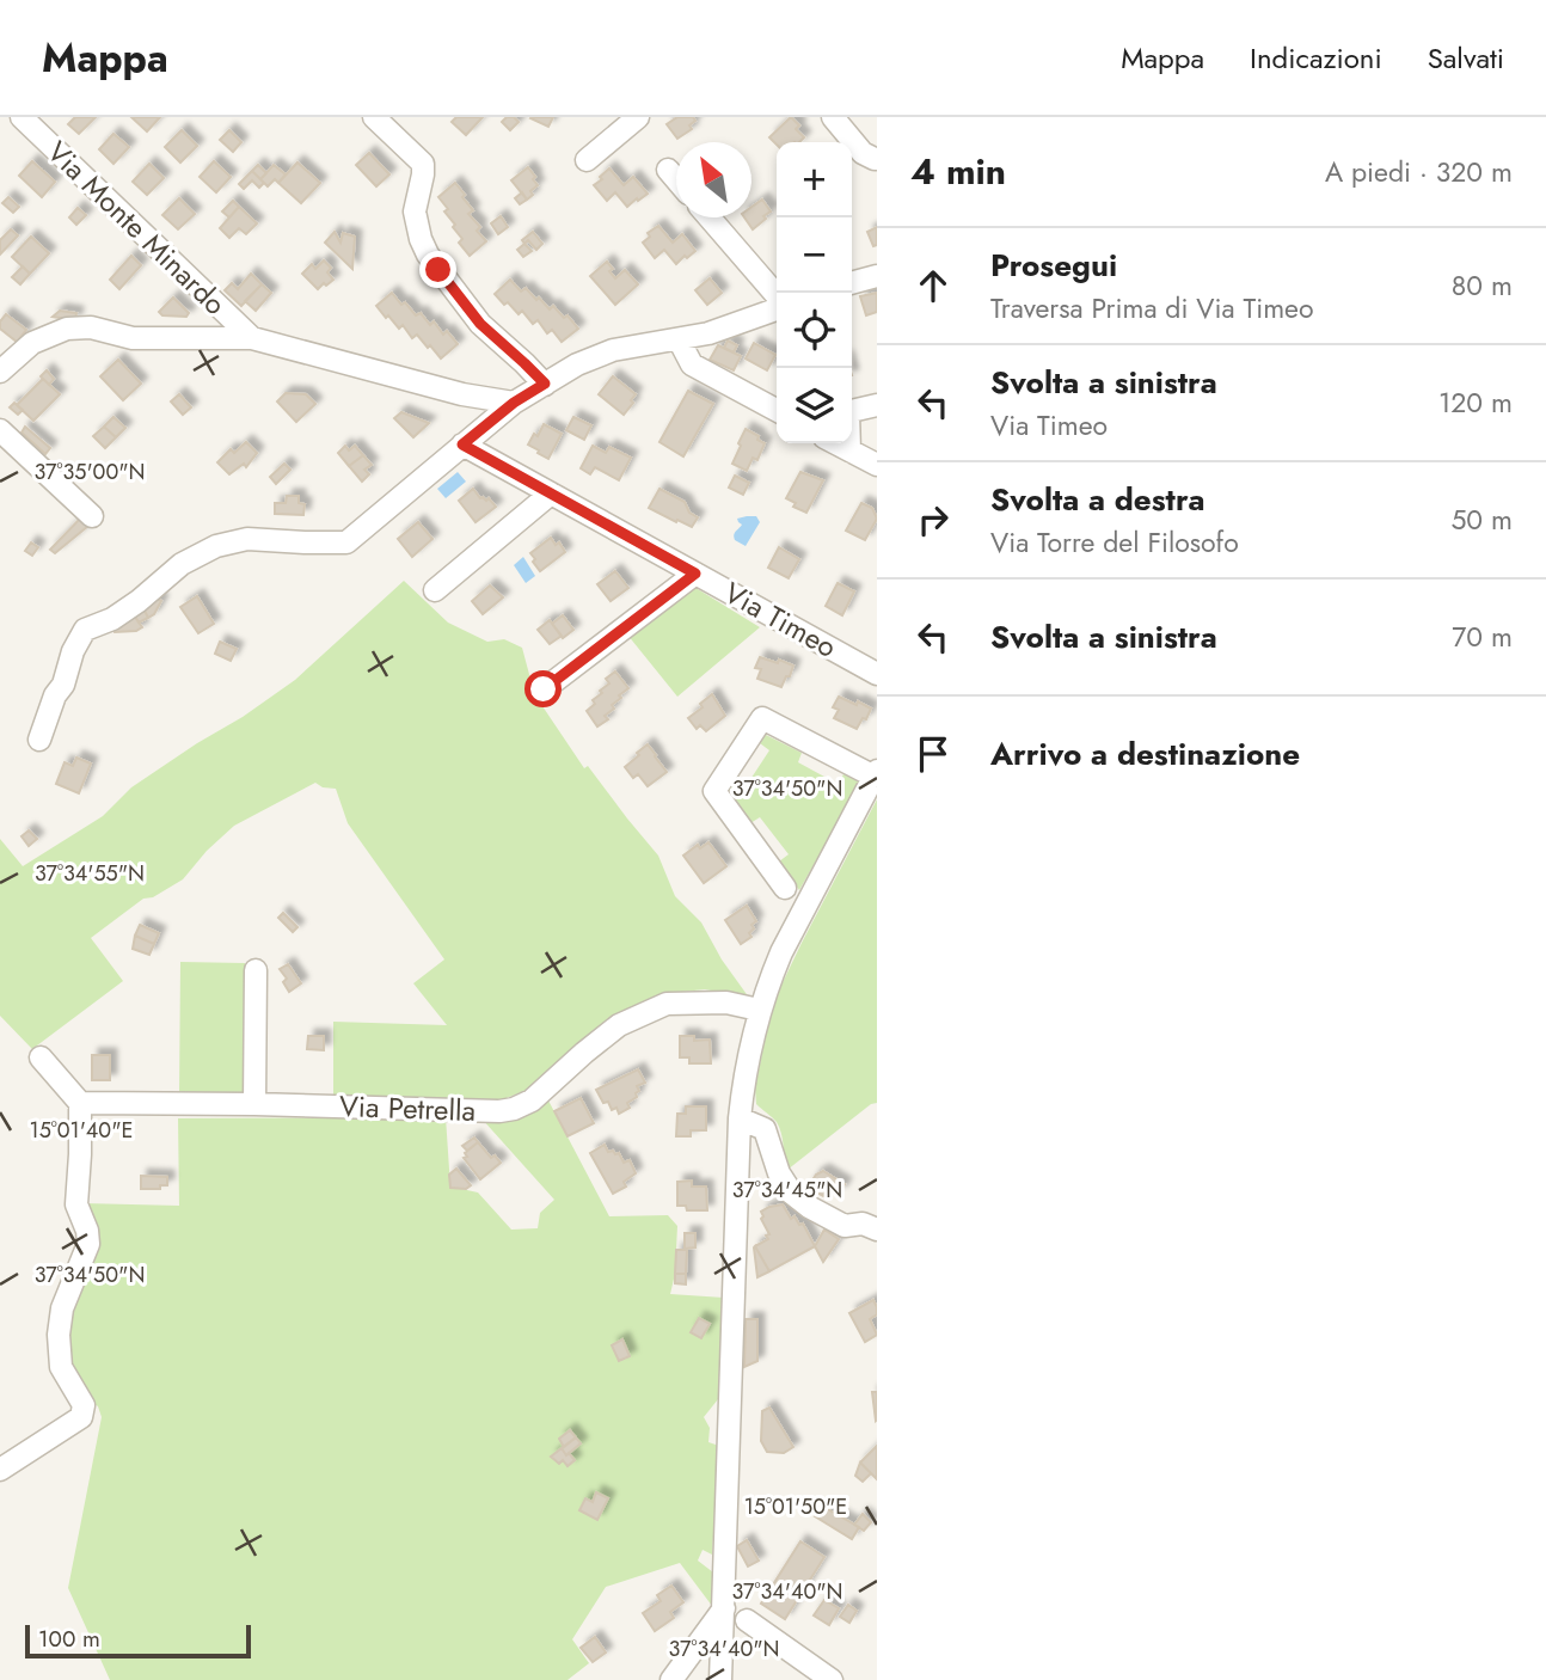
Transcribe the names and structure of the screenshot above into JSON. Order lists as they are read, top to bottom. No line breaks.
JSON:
{"streets":{"street":["Via Monte Minardo","Via Timeo","Via Petrella"]},"scale_bar":"100 m","north":"top left","page":{"header":"Mappa","nav":["Mappa","Indicazioni","Salvati"],"heading":["4 min","A piedi · 320 m"],"map_buttons":["+","−"],"list":[["Prosegui","Traversa Prima di Via Timeo","80 m"],["Svolta a sinistra","Via Timeo","120 m"],["Svolta a destra","Via Torre del Filosofo","50 m"],["Svolta a sinistra","70 m"],"Arrivo a destinazione"],"scale":"100 m"},"coordinates":["37°35'00\"N","37°34'50\"N","37°34'55\"N","15°01'40\"E","37°34'45\"N","15°01'50\"E","37°34'40\"N"]}
